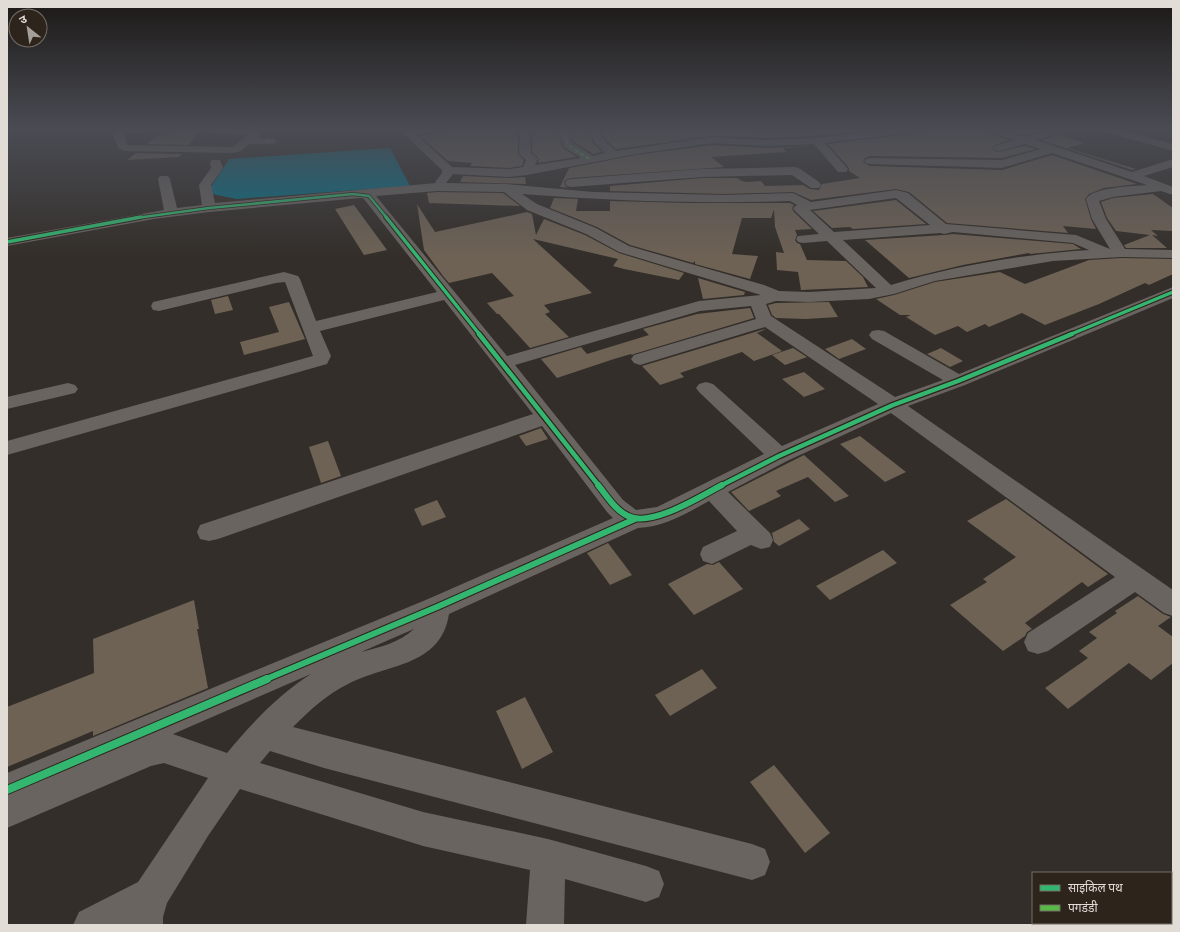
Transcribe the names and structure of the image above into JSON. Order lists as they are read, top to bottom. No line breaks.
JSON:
{"legend":["साइकिल पथ","पगडंडी"],"north":"top left"}
